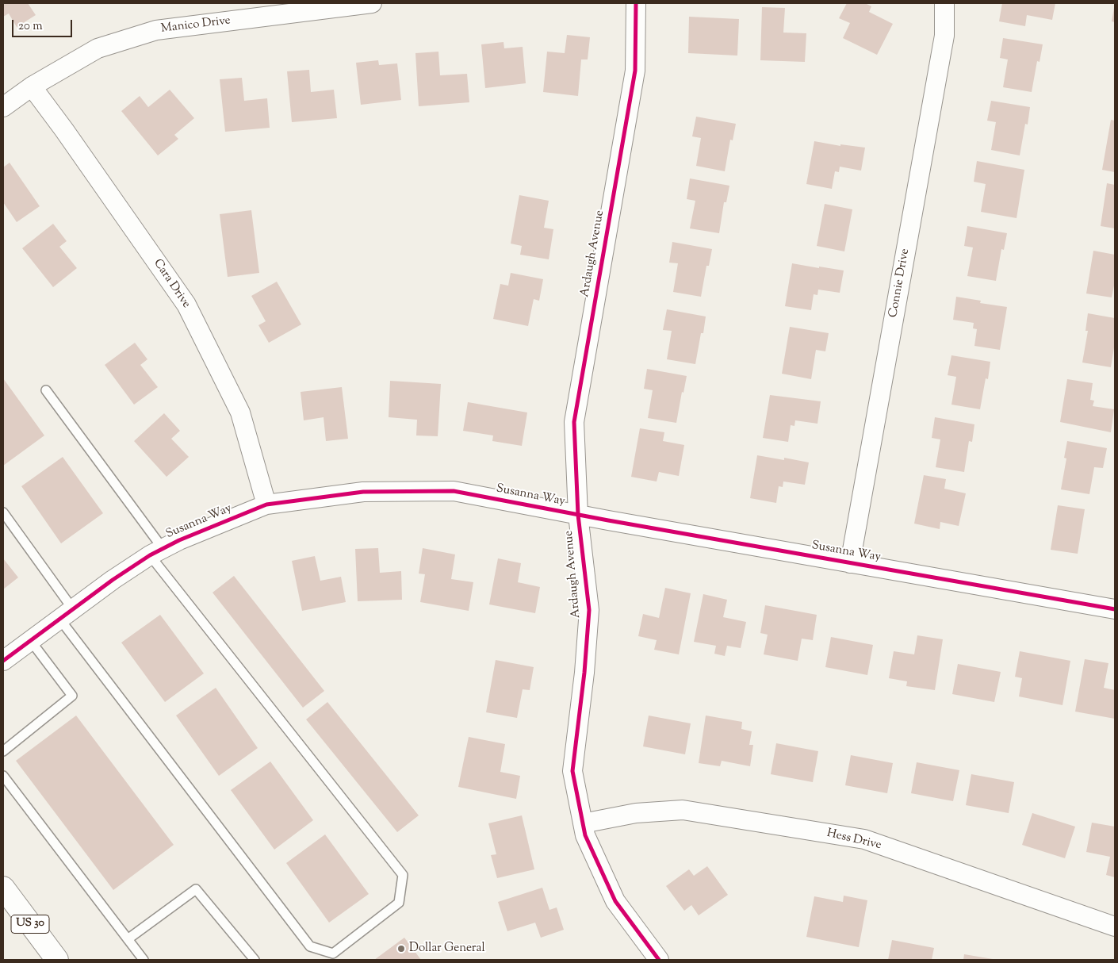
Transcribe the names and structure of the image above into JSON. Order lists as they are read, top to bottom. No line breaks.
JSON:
{"streets":{"main road":["US 30"],"street":["Manico Drive","Ardaugh Avenue","Connie Drive","Cara Drive","Susanna Way","Hess Drive"]},"crossings":[["Manico Drive","Cara Drive"],["Ardaugh Avenue","Susanna Way"],["Ardaugh Avenue","Hess Drive"],["Connie Drive","Susanna Way"],["Cara Drive","Susanna Way"]],"places":["Dollar General"],"scale_bar":"20 m"}
